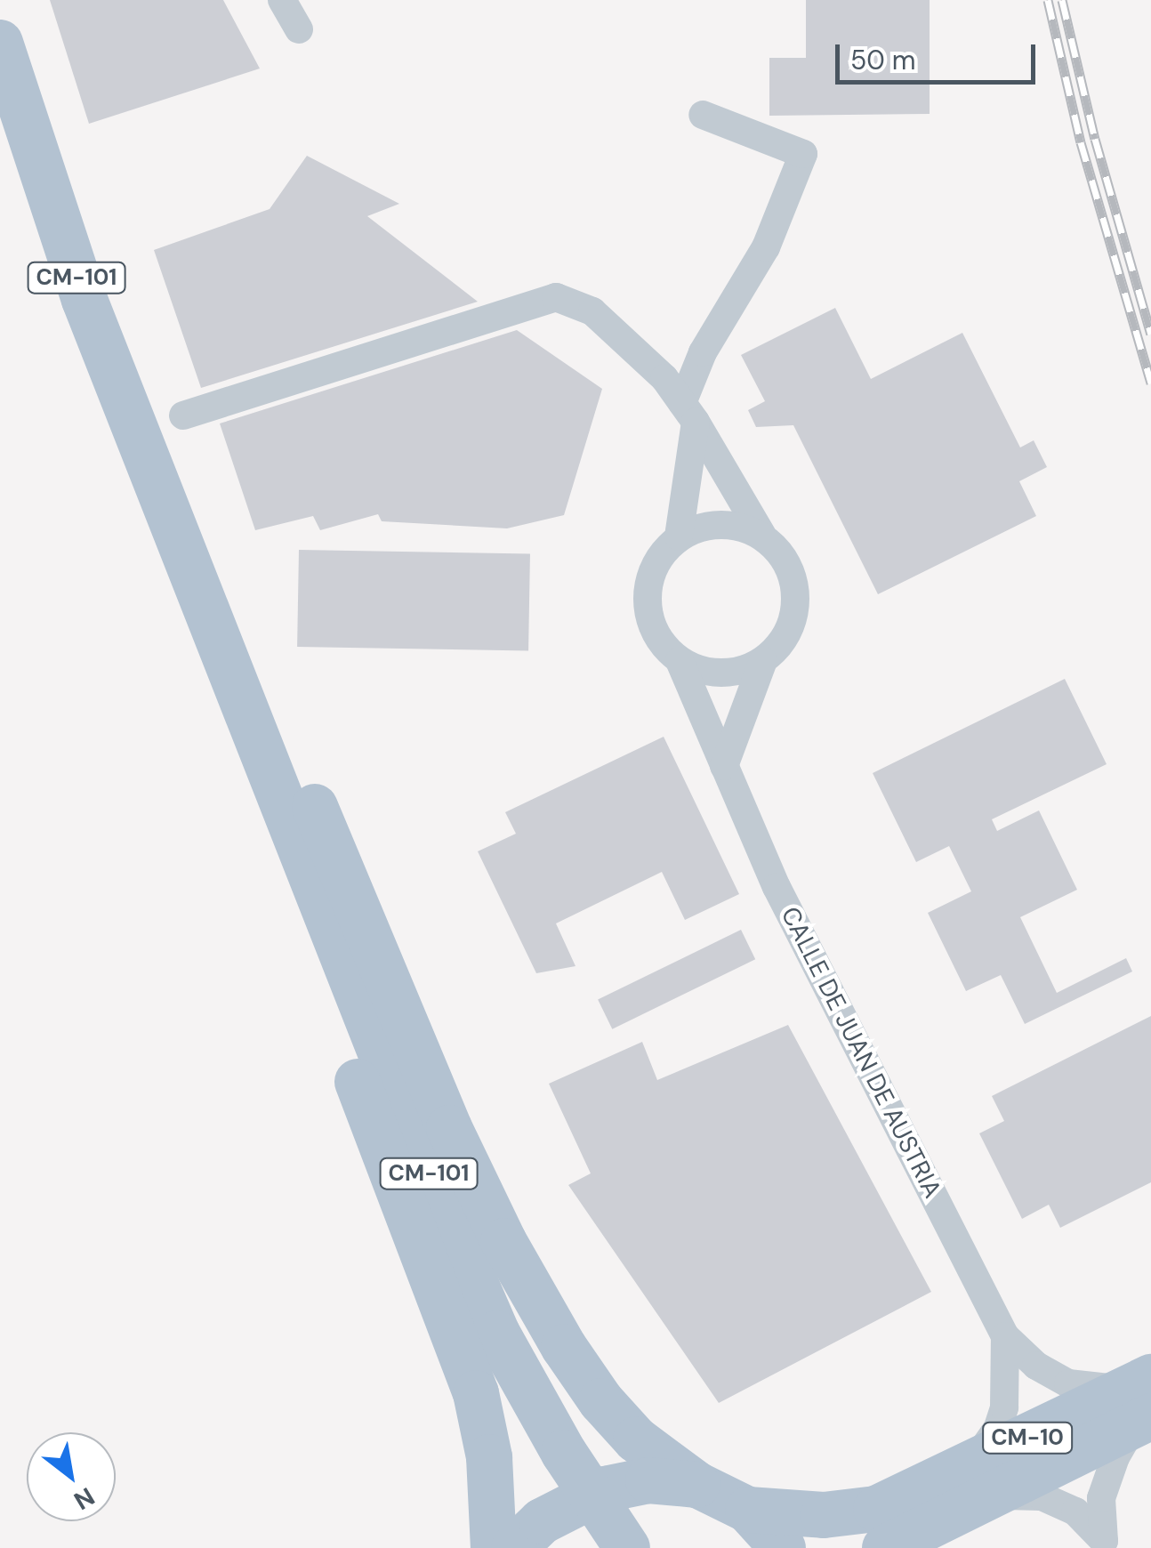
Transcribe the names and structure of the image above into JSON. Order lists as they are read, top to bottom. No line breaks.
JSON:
{"streets":{"main road":["CM-101","CM-10"],"street":["CALLE DE JUAN DE AUSTRIA"]},"scale_bar":"50 m","north":"bottom right"}
